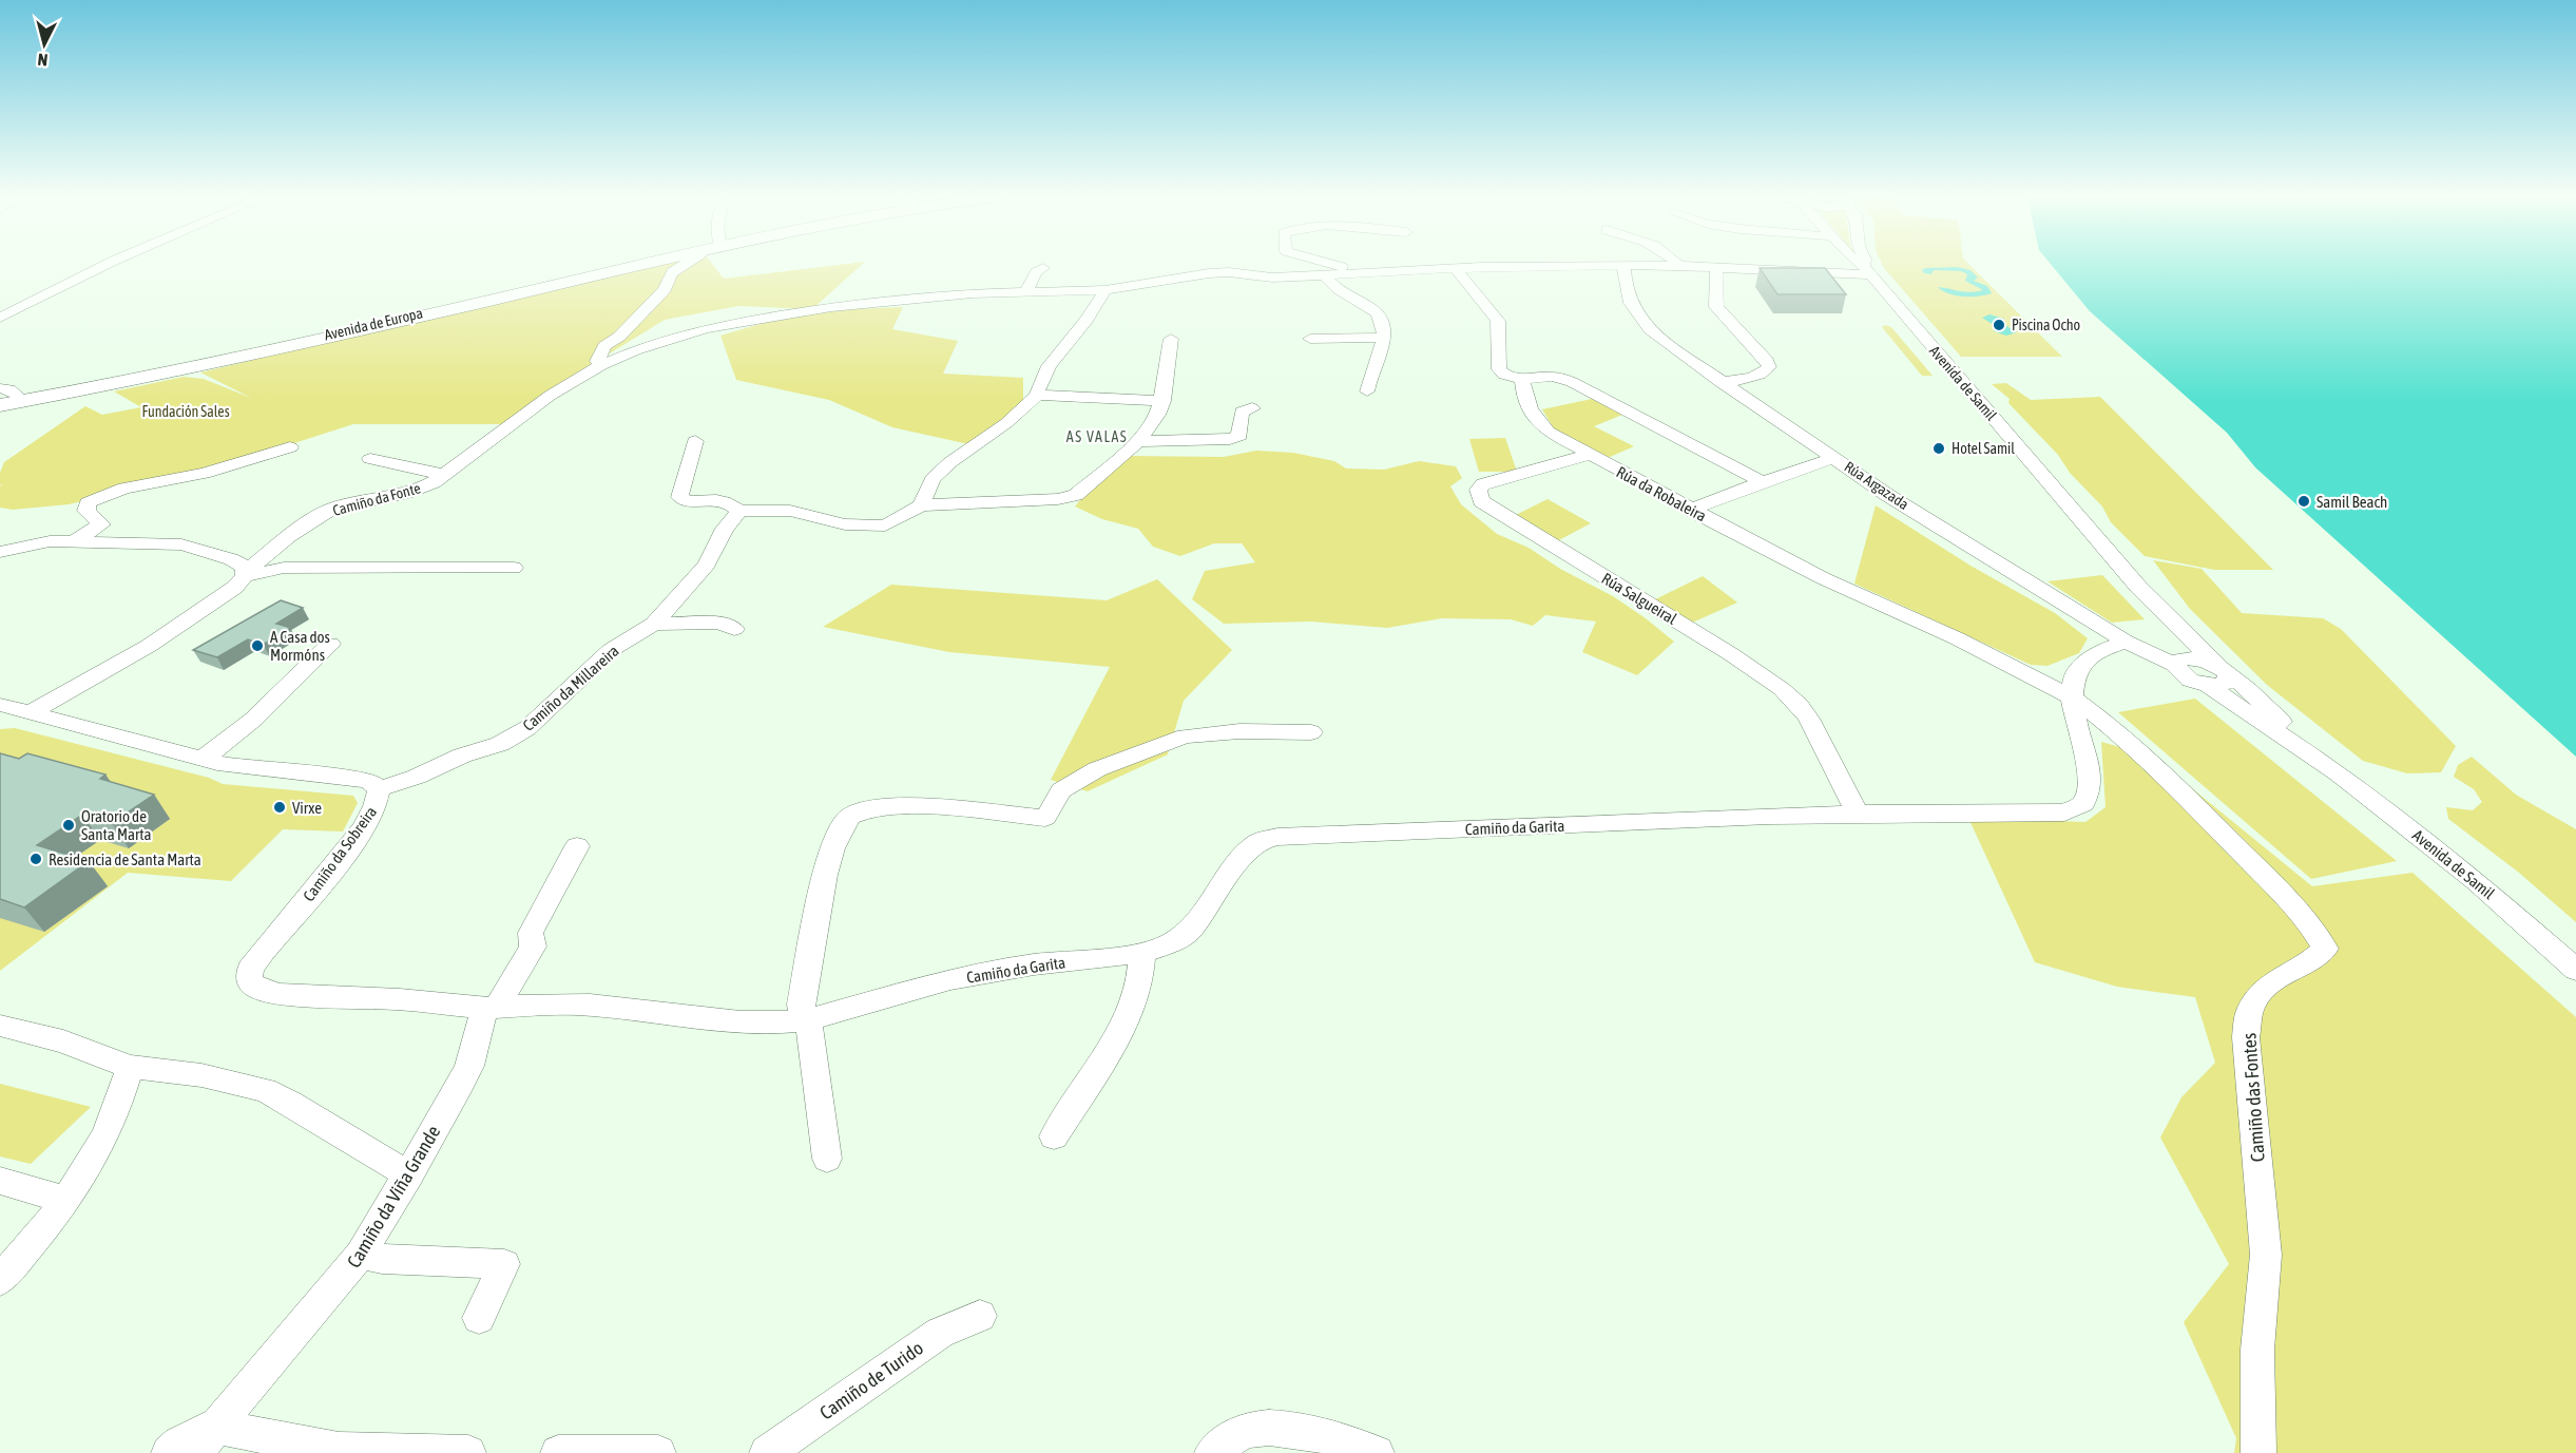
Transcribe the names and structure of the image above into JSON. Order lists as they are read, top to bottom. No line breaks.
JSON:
{"streets":{"main road":["Avenida de Europa"],"street":["Avenida de Samil","Rúa Argazada","Rúa da Robaleira","Camiño da Fonte","Rúa Salgueiral","Camiño da Millareira","Camiño da Garita","Camiño da Sobreira","Camiño das Fontes","Camiño da Viña Grande","Camiño de Turido"]},"crossings":[["Avenida de Samil","Rúa Argazada"],["Avenida de Samil","Camiño da Fonte"],["Rúa da Robaleira","Rúa Salgueiral"],["Rúa da Robaleira","Camiño da Garita"],["Rúa da Robaleira","Camiño das Fontes"],["Camiño da Fonte","Camiño da Sobreira"],["Rúa Salgueiral","Camiño da Garita"],["Camiño da Millareira","Camiño da Sobreira"],["Camiño da Garita","Camiño da Sobreira"],["Camiño da Garita","Camiño das Fontes"],["Camiño da Garita","Camiño da Viña Grande"],["Camiño da Sobreira","Camiño da Viña Grande"]],"districts":["AS VALAS"],"parks":["Fundación Sales"],"places":["Piscina Ocho","Hotel Samil","Samil Beach","A Casa dos Mormóns","Virxe","Oratorio de Santa Marta","Residencia de Santa Marta"],"north":"bottom"}
